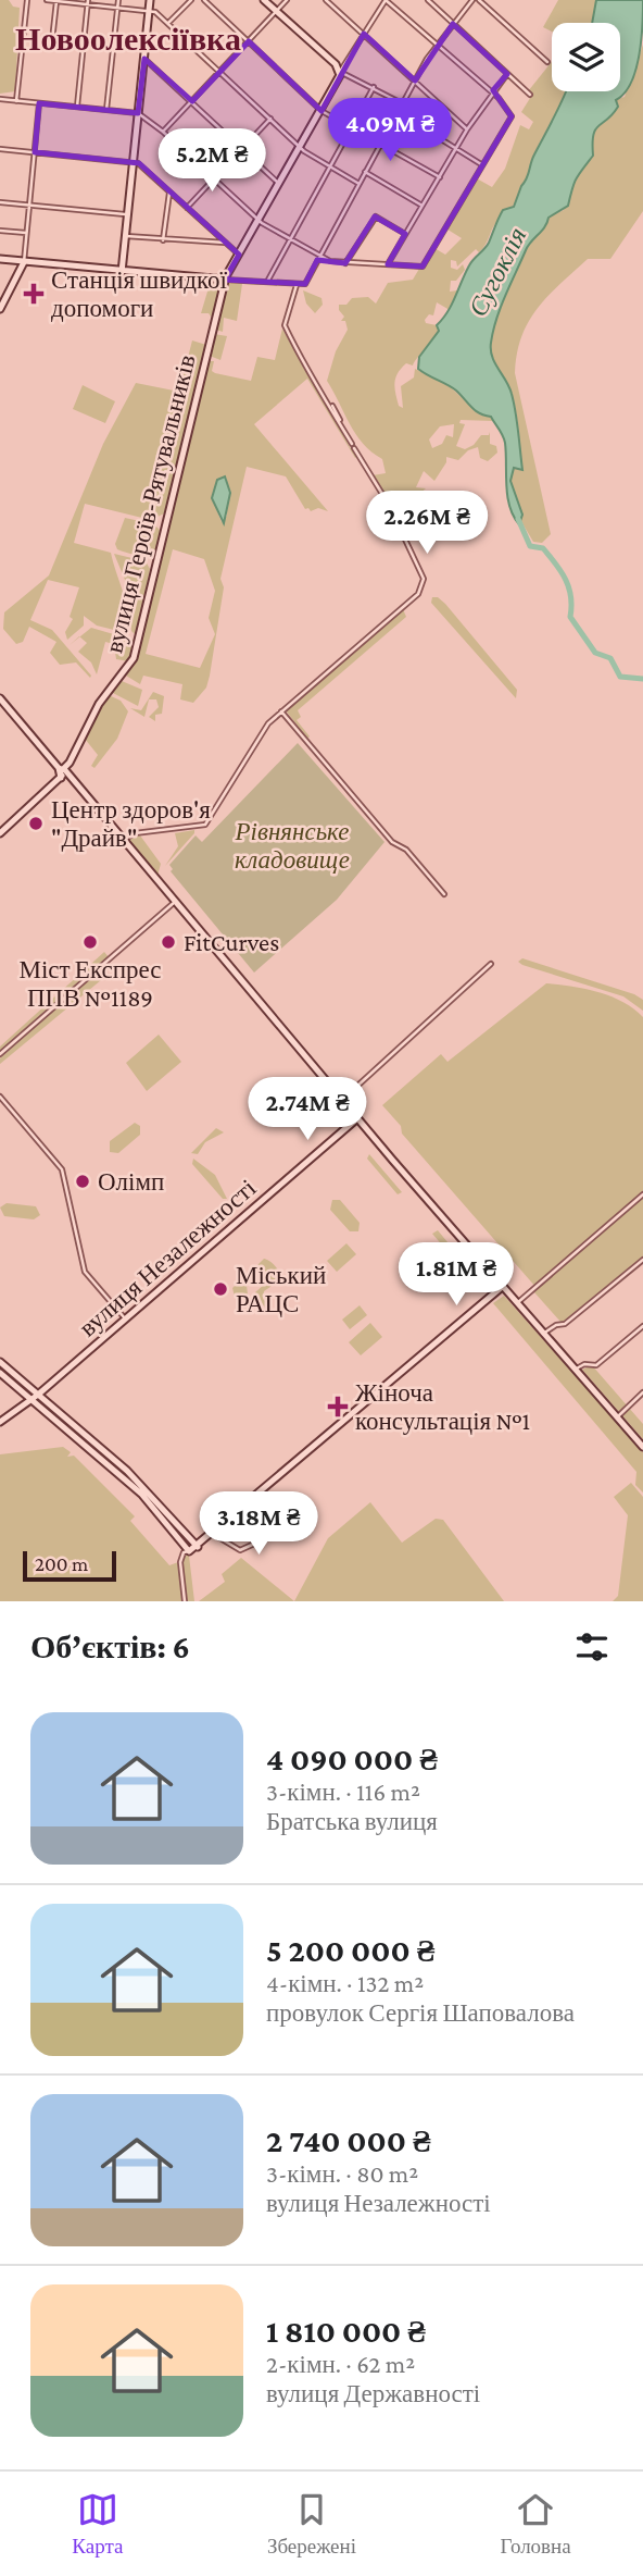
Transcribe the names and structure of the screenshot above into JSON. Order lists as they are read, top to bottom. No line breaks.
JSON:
{"streets":{"street":["вулиця Героїв-Рятувальників","вулиця Незалежності"]},"districts":["Новоолексіївка"],"water":["Сугоклія"],"parks":["Рівнянське кладовище"],"places":{"health":["Станція швидкої допомоги","Жіноча консультація №1"],"other":["Центр здоров'я \"Драйв\"","Міст Експрес ППВ №1189","FitCurves","Олімп","Міський РАЦС"]},"scale_bar":"200 m","page":{"price":["4.09M ₴","5.2M ₴","2.26M ₴","2.74M ₴","1.81M ₴","3.18M ₴"],"scale":"200 m","heading":"Об’єктів: 6","list":[{"name":"4 090 000 ₴","note":"3-кімн. · 116 m² · Братська вулиця"},{"name":"5 200 000 ₴","note":"4-кімн. · 132 m² · провулок Сергія Шаповалова"},{"name":"2 740 000 ₴","note":"3-кімн. · 80 m² · вулиця Незалежності"},{"name":"1 810 000 ₴","note":"2-кімн. · 62 m² · вулиця Державності"}],"tabs":["Карта","Збережені","Головна"]}}
